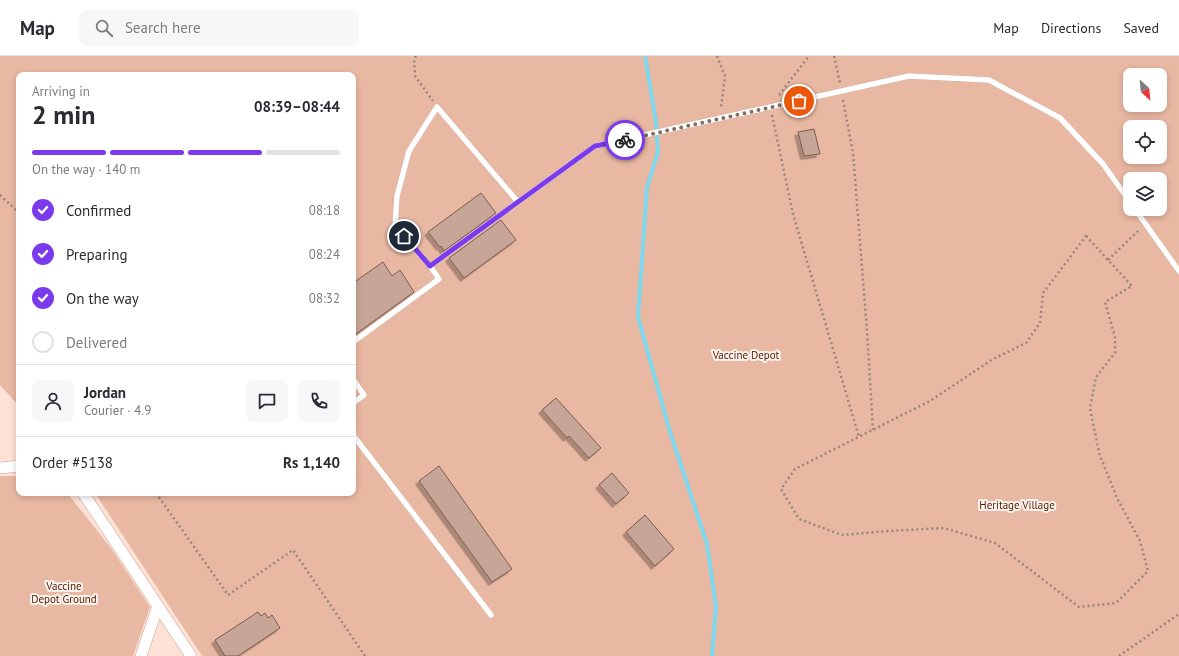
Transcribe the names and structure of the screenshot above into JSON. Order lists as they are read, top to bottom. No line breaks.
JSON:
{"parks":["Vaccine Depot","Heritage Village","Vaccine Depot Ground"],"north":"bottom right","page":{"header":"Map","search":"Search here","nav":["Map","Directions","Saved"],"heading":["2 min","Arriving in","08:39–08:44"],"panel":["Jordan","Courier · 4.9","Order #5138","Rs 1,140"],"bar":"On the way · 140 m","list":[["Confirmed","08:18"],["Preparing","08:24"],["On the way","08:32"],"Delivered"]}}
